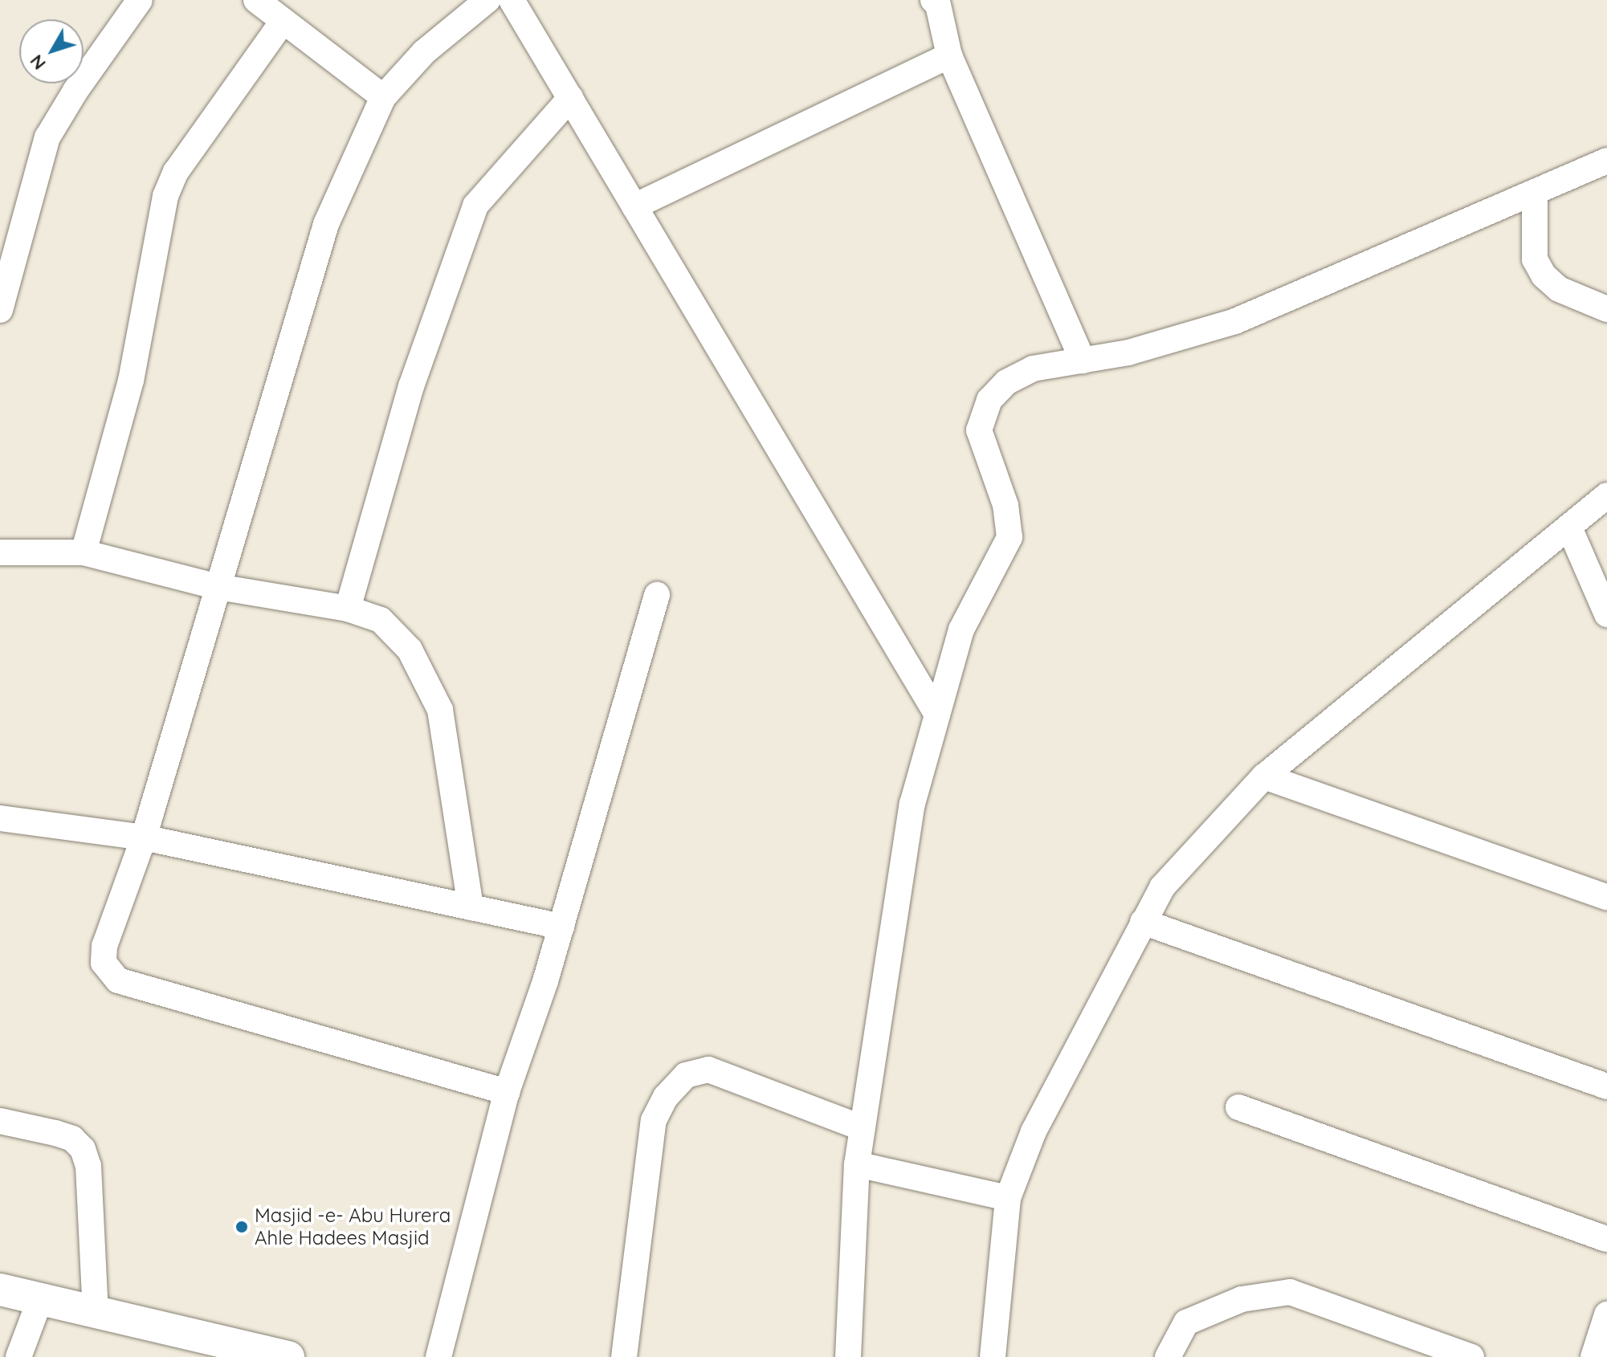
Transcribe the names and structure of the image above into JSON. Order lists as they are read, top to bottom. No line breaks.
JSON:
{"places":["Masjid -e- Abu Hurera Ahle Hadees Masjid"],"north":"bottom left"}
